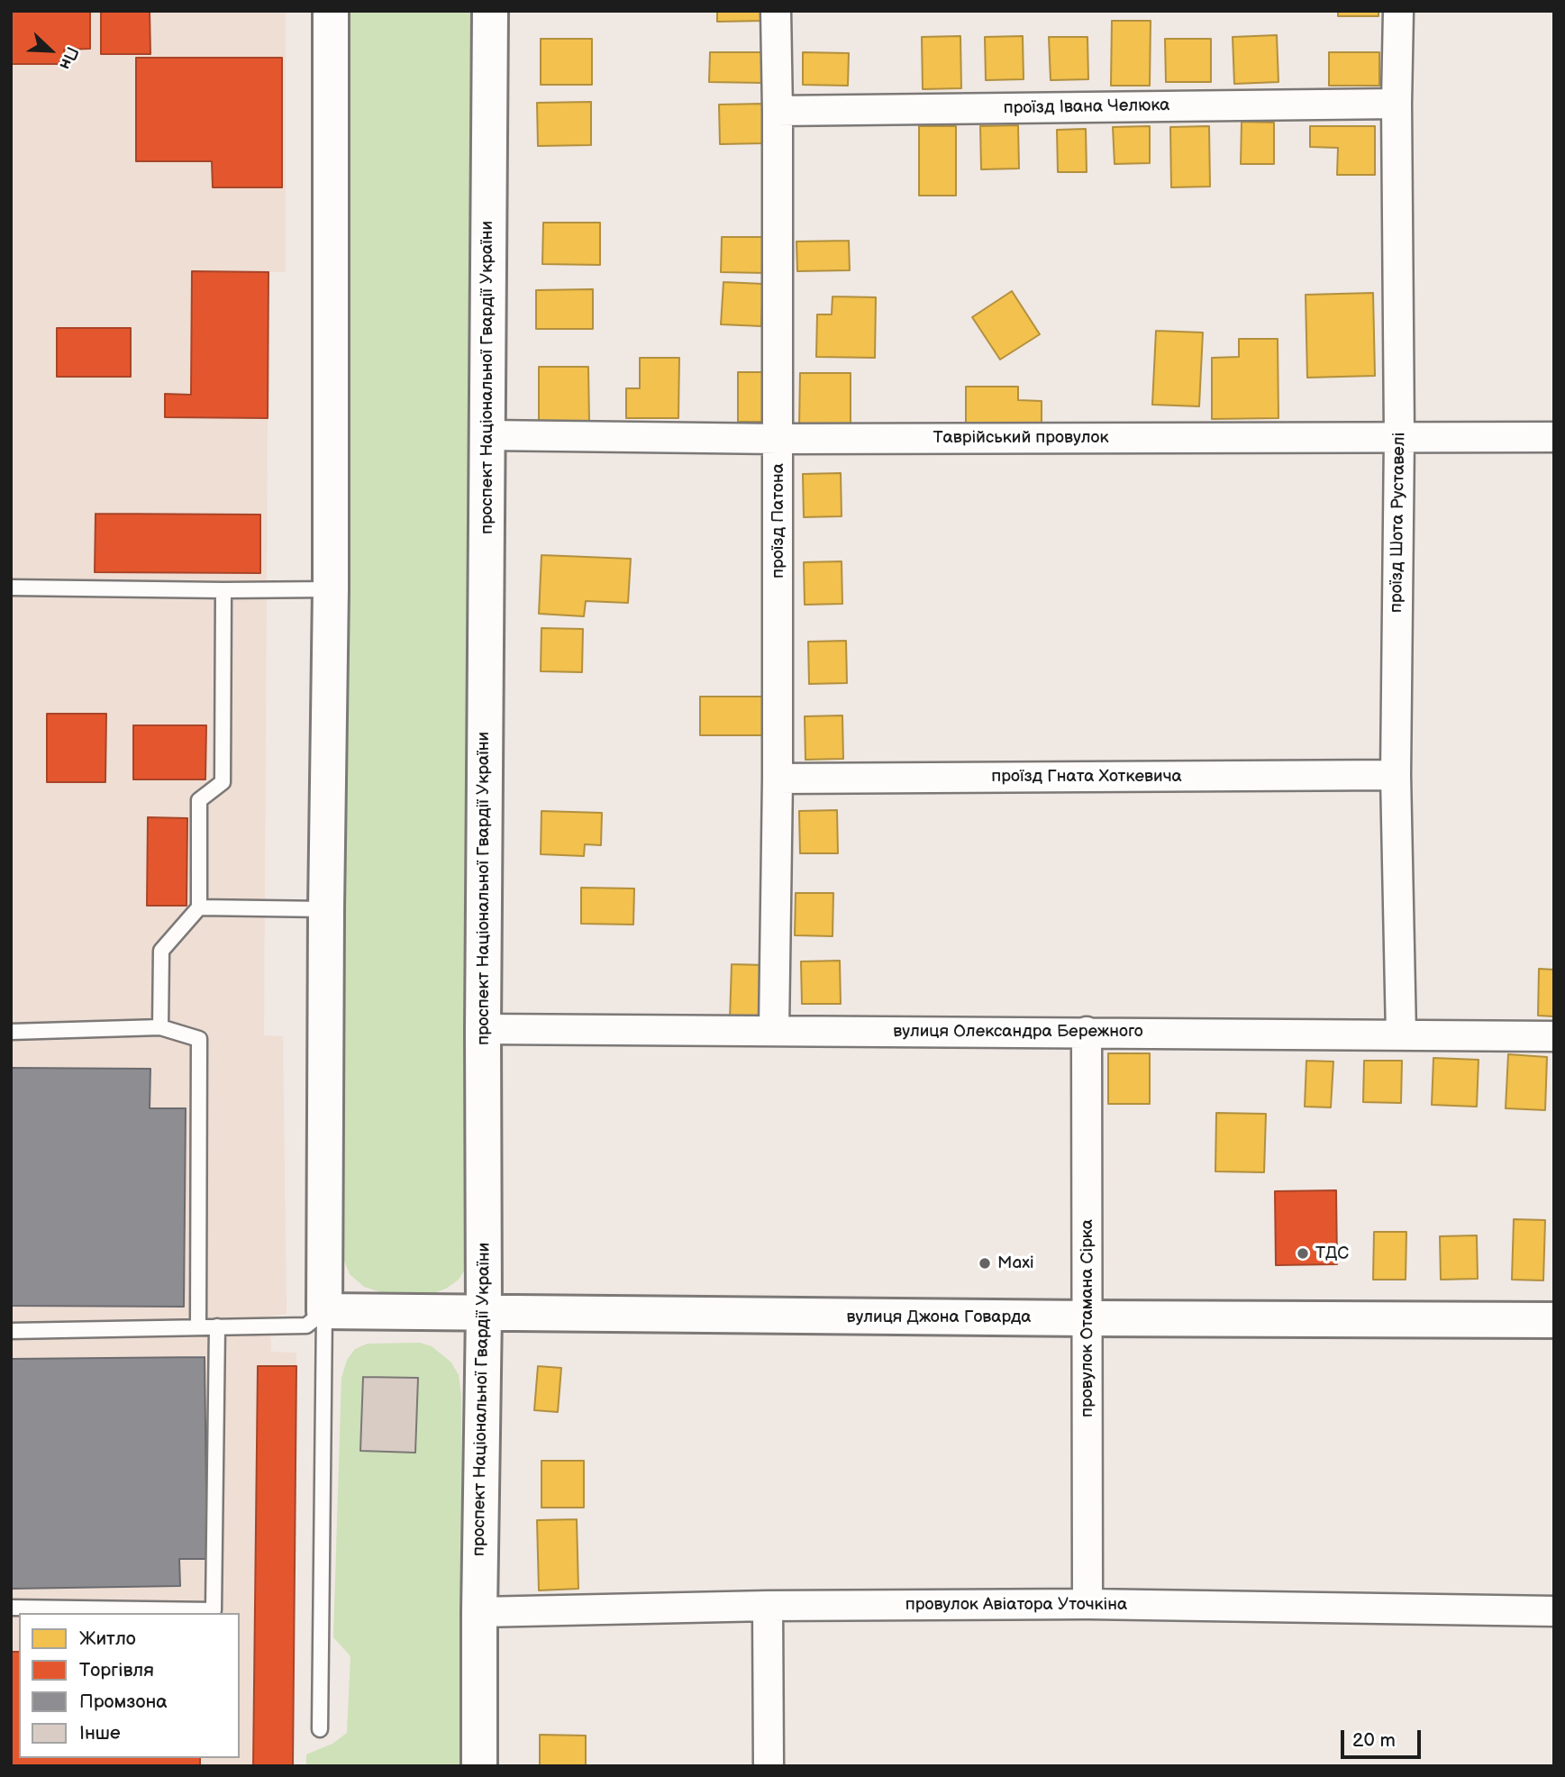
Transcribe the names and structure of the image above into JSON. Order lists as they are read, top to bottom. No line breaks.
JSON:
{"streets":{"street":["проїзд Івана Челюка","проспект Національної Гвардії України","Таврійський провулок","проїзд Патона","проїзд Шота Руставелі","проїзд Гната Хоткевича","вулиця Олександра Бережного","вулиця Джона Говарда","провулок Отамана Сірка","провулок Авіатора Уточкіна"]},"crossings":[["проїзд Івана Челюка","проїзд Патона"],["проїзд Івана Челюка","проїзд Шота Руставелі"],["проспект Національної Гвардії України","Таврійський провулок"],["проспект Національної Гвардії України","вулиця Олександра Бережного"],["проспект Національної Гвардії України","вулиця Джона Говарда"],["проспект Національної Гвардії України","провулок Авіатора Уточкіна"],["Таврійський провулок","проїзд Патона"],["Таврійський провулок","проїзд Шота Руставелі"],["проїзд Патона","проїзд Гната Хоткевича"],["проїзд Патона","вулиця Олександра Бережного"],["проїзд Шота Руставелі","проїзд Гната Хоткевича"],["проїзд Шота Руставелі","вулиця Олександра Бережного"],["вулиця Олександра Бережного","провулок Отамана Сірка"],["вулиця Джона Говарда","провулок Отамана Сірка"],["провулок Отамана Сірка","провулок Авіатора Уточкіна"]],"places":["ТДС","Maxi"],"legend":["Житло","Торгівля","Промзона","Інше"],"scale_bar":"20 m","north":"bottom right"}
